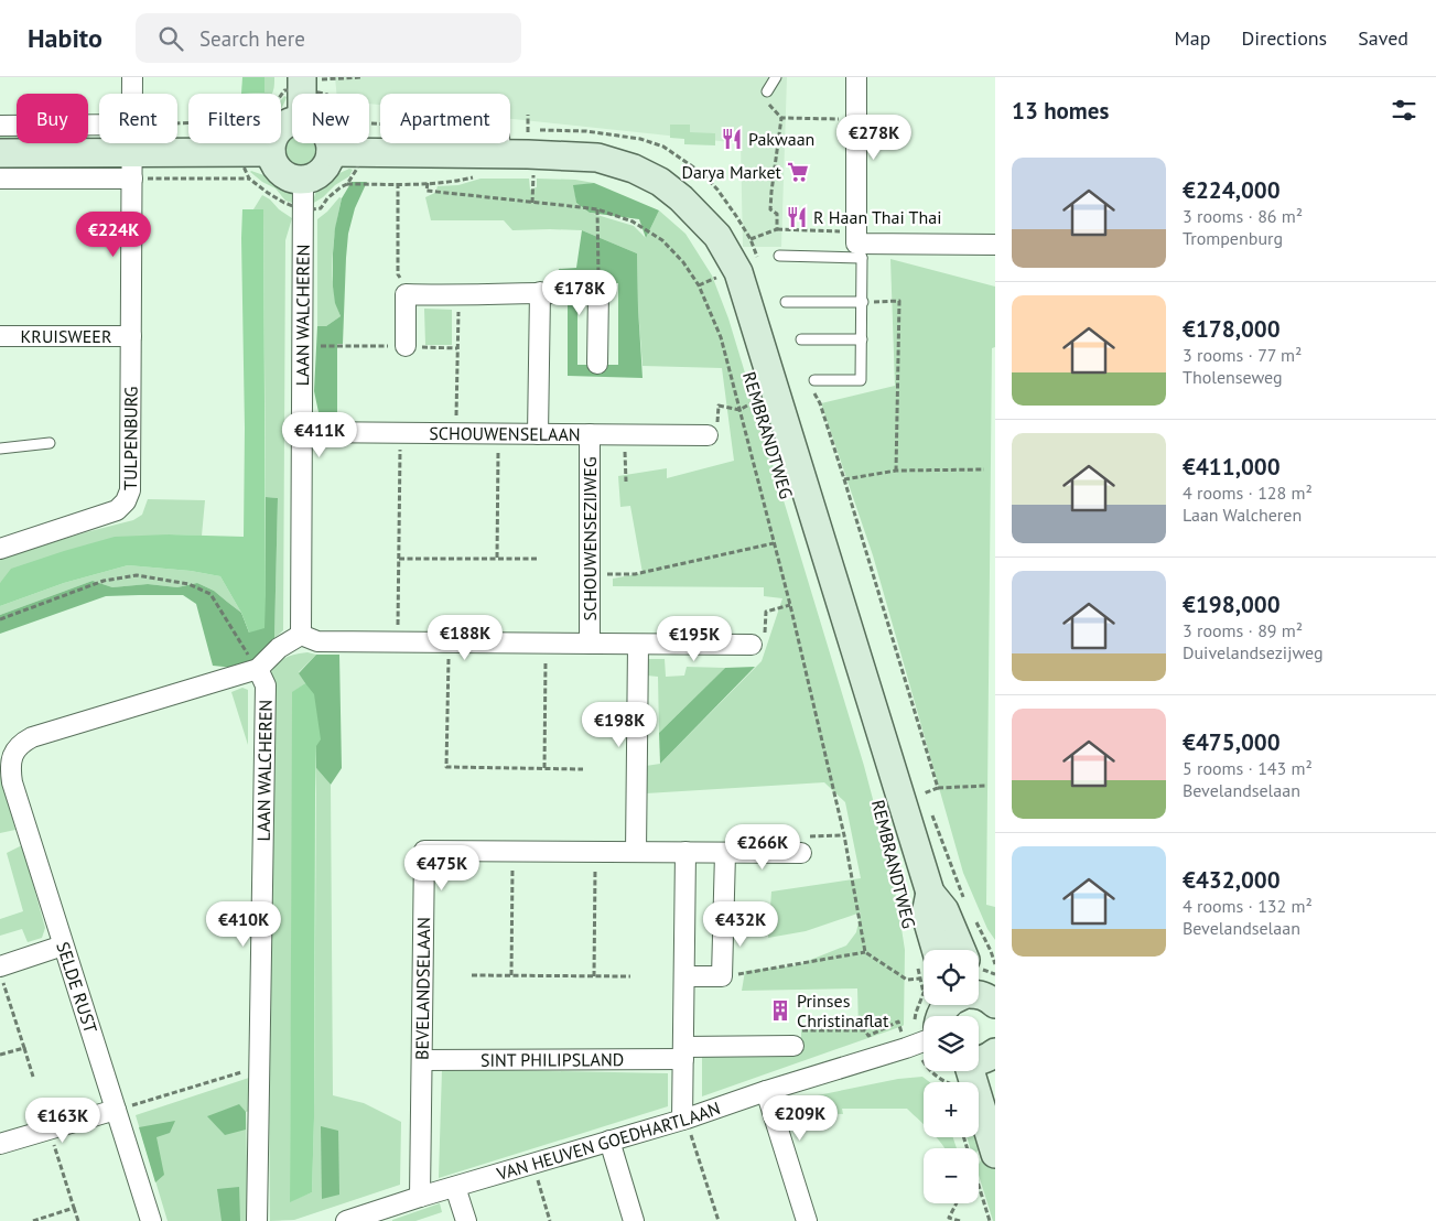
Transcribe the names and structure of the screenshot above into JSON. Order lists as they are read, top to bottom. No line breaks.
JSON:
{"streets":{"street":["LAAN WALCHEREN","KRUISWEER","SCHOUWENSELAAN","REMBRANDTWEG","TULPENBURG","SCHOUWENSEZIJWEG","SELDE RUST","BEVELANDSELAAN","SINT PHILIPSLAND","VAN HEUVEN GOEDHARTLAAN"]},"crossings":[["LAAN WALCHEREN","SCHOUWENSELAAN"],["LAAN WALCHEREN","SELDE RUST"],["KRUISWEER","TULPENBURG"],["SCHOUWENSELAAN","SCHOUWENSEZIJWEG"],["BEVELANDSELAAN","SINT PHILIPSLAND"],["BEVELANDSELAAN","VAN HEUVEN GOEDHARTLAAN"]],"places":{"restaurant":["Pakwaan","R Haan Thai Thai"],"supermarket":["Darya Market"],"building":["Prinses Christinaflat"]},"page":{"header":"Habito","search":"Search here","nav":["Map","Directions","Saved"],"heading":"13 homes","chip":["Buy","Rent","Filters","New","Apartment"],"price":["€278K","€224K","€178K","€411K","€188K","€195K","€198K","€266K","€475K","€410K","€432K","€209K","€163K"],"list":[{"name":"€224,000","note":"3 rooms · 86 m² · Trompenburg"},{"name":"€178,000","note":"3 rooms · 77 m² · Tholenseweg"},{"name":"€411,000","note":"4 rooms · 128 m² · Laan Walcheren"},{"name":"€198,000","note":"3 rooms · 89 m² · Duivelandsezijweg"},{"name":"€475,000","note":"5 rooms · 143 m² · Bevelandselaan"},{"name":"€432,000","note":"4 rooms · 132 m² · Bevelandselaan"}],"map_buttons":["+","−"]}}
